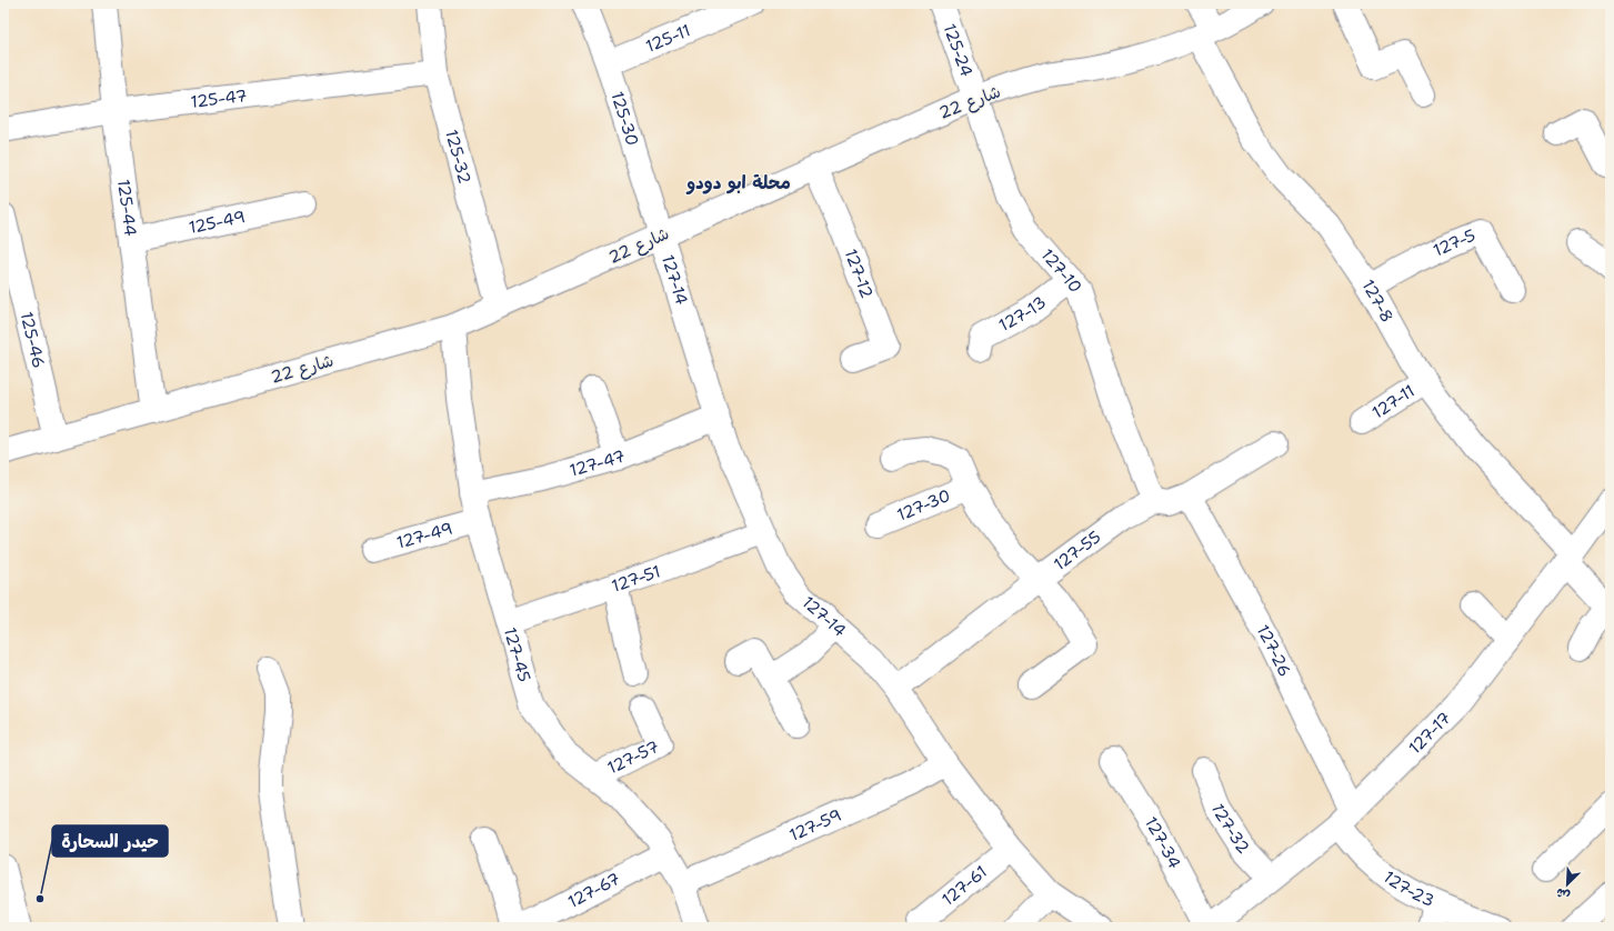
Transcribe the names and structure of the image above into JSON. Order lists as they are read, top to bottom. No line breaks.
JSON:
{"streets":{"street":["125-11","125-24","125-47","شارع 22","125-30","125-32","125-44","125-49","127-5","127-10","127-12","127-14","127-8","127-13","125-46","127-11","127-47","127-30","127-49","127-55","127-51","127-26","127-45","127-17","127-57","127-59","127-32","127-34","127-61","127-23","127-67"]},"crossings":[["125-11","125-30"],["125-24","شارع 22"],["125-24","127-10"],["125-47","125-32"],["125-47","125-44"],["شارع 22","125-30"],["شارع 22","125-32"],["شارع 22","125-44"],["شارع 22","127-10"],["شارع 22","127-12"],["شارع 22","127-14"],["شارع 22","127-8"],["شارع 22","125-46"],["شارع 22","127-45"],["125-30","127-14"],["125-44","125-49"],["127-5","127-8"],["127-10","127-13"],["127-10","127-55"],["127-14","127-47"],["127-14","127-55"],["127-14","127-51"],["127-14","127-59"],["127-14","127-61"],["127-8","127-11"],["127-8","127-17"],["127-47","127-45"],["127-49","127-45"],["127-55","127-26"],["127-51","127-45"],["127-26","127-17"],["127-26","127-23"],["127-45","127-57"],["127-45","127-59"],["127-45","127-67"],["127-17","127-32"],["127-17","127-34"],["127-17","127-23"]],"districts":["محلة ابو دودو"],"places":["حيدر السحارة"],"north":"bottom left"}
